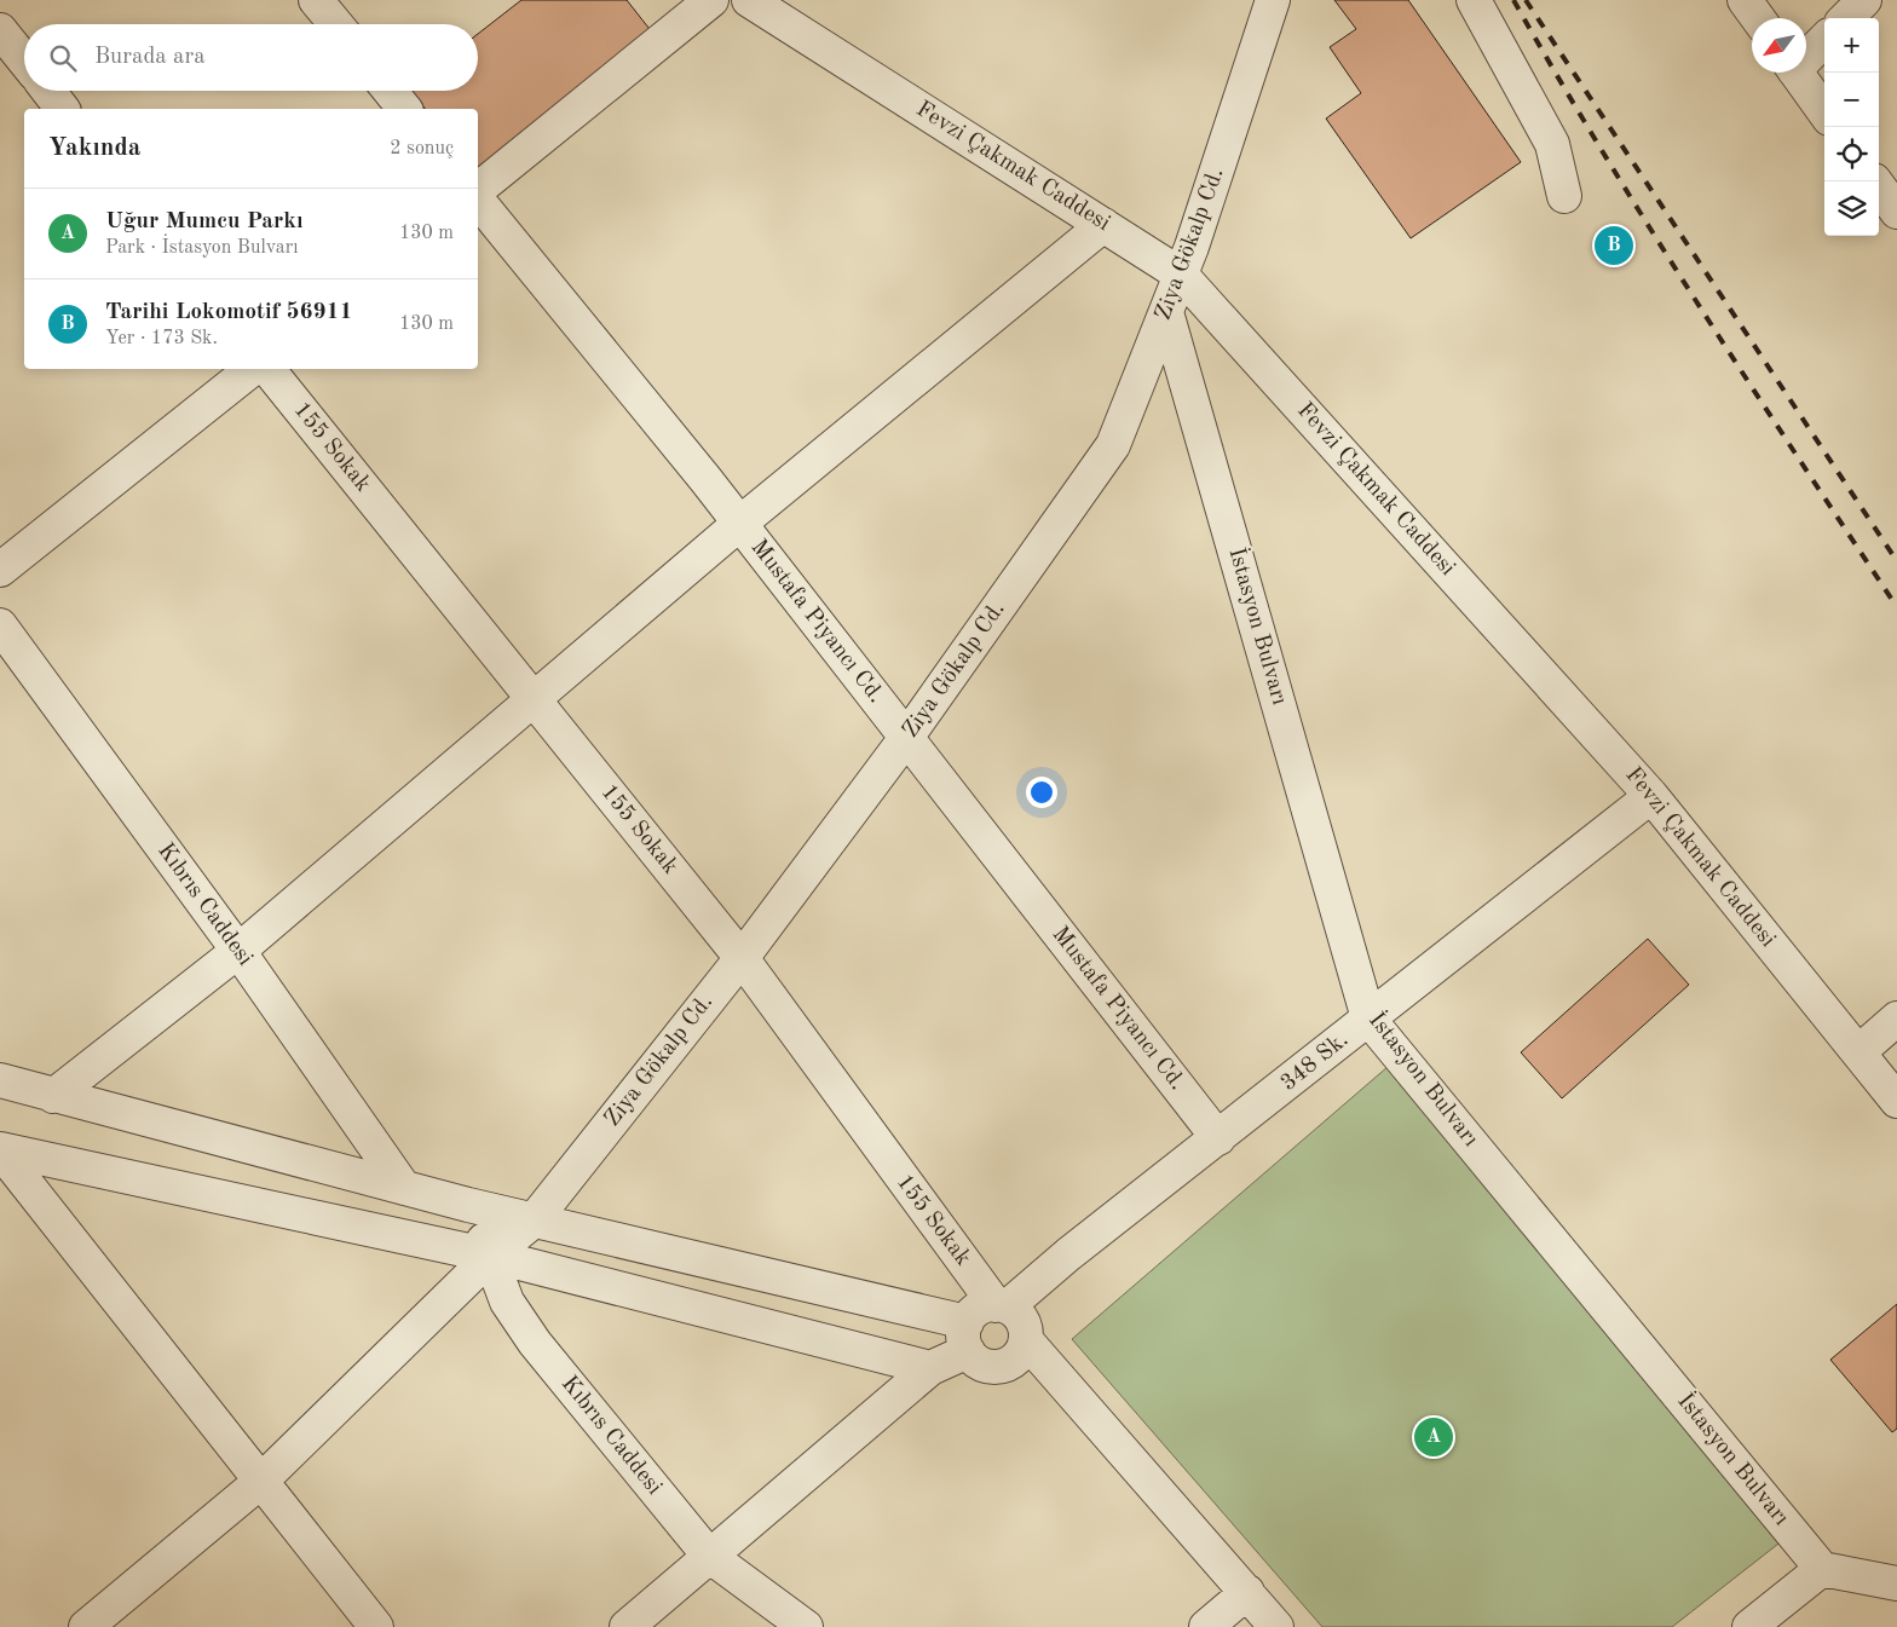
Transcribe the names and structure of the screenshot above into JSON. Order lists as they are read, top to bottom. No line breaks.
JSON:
{"streets":{"street":["Fevzi Çakmak Caddesi","Ziya Gökalp Cd.","155 Sokak","Mustafa Piyancı Cd.","İstasyon Bulvarı","Kıbrıs Caddesi","348 Sk."]},"crossings":[["Fevzi Çakmak Caddesi","Ziya Gökalp Cd."],["Fevzi Çakmak Caddesi","348 Sk."],["Ziya Gökalp Cd.","155 Sokak"],["Ziya Gökalp Cd.","Mustafa Piyancı Cd."],["Ziya Gökalp Cd.","İstasyon Bulvarı"],["Ziya Gökalp Cd.","Kıbrıs Caddesi"],["155 Sokak","348 Sk."],["Mustafa Piyancı Cd.","348 Sk."],["İstasyon Bulvarı","348 Sk."]],"north":"bottom left","page":{"map_buttons":["+","−"],"search":"Burada ara","heading":["Yakında","2 sonuç"],"list":[{"mark":"A","name":"Uğur Mumcu Parkı","note":"Park · İstasyon Bulvarı","value":"130 m"},{"mark":"B","name":"Tarihi Lokomotif 56911","note":"Yer · 173 Sk.","value":"130 m"}],"pins":["B","A"]}}
